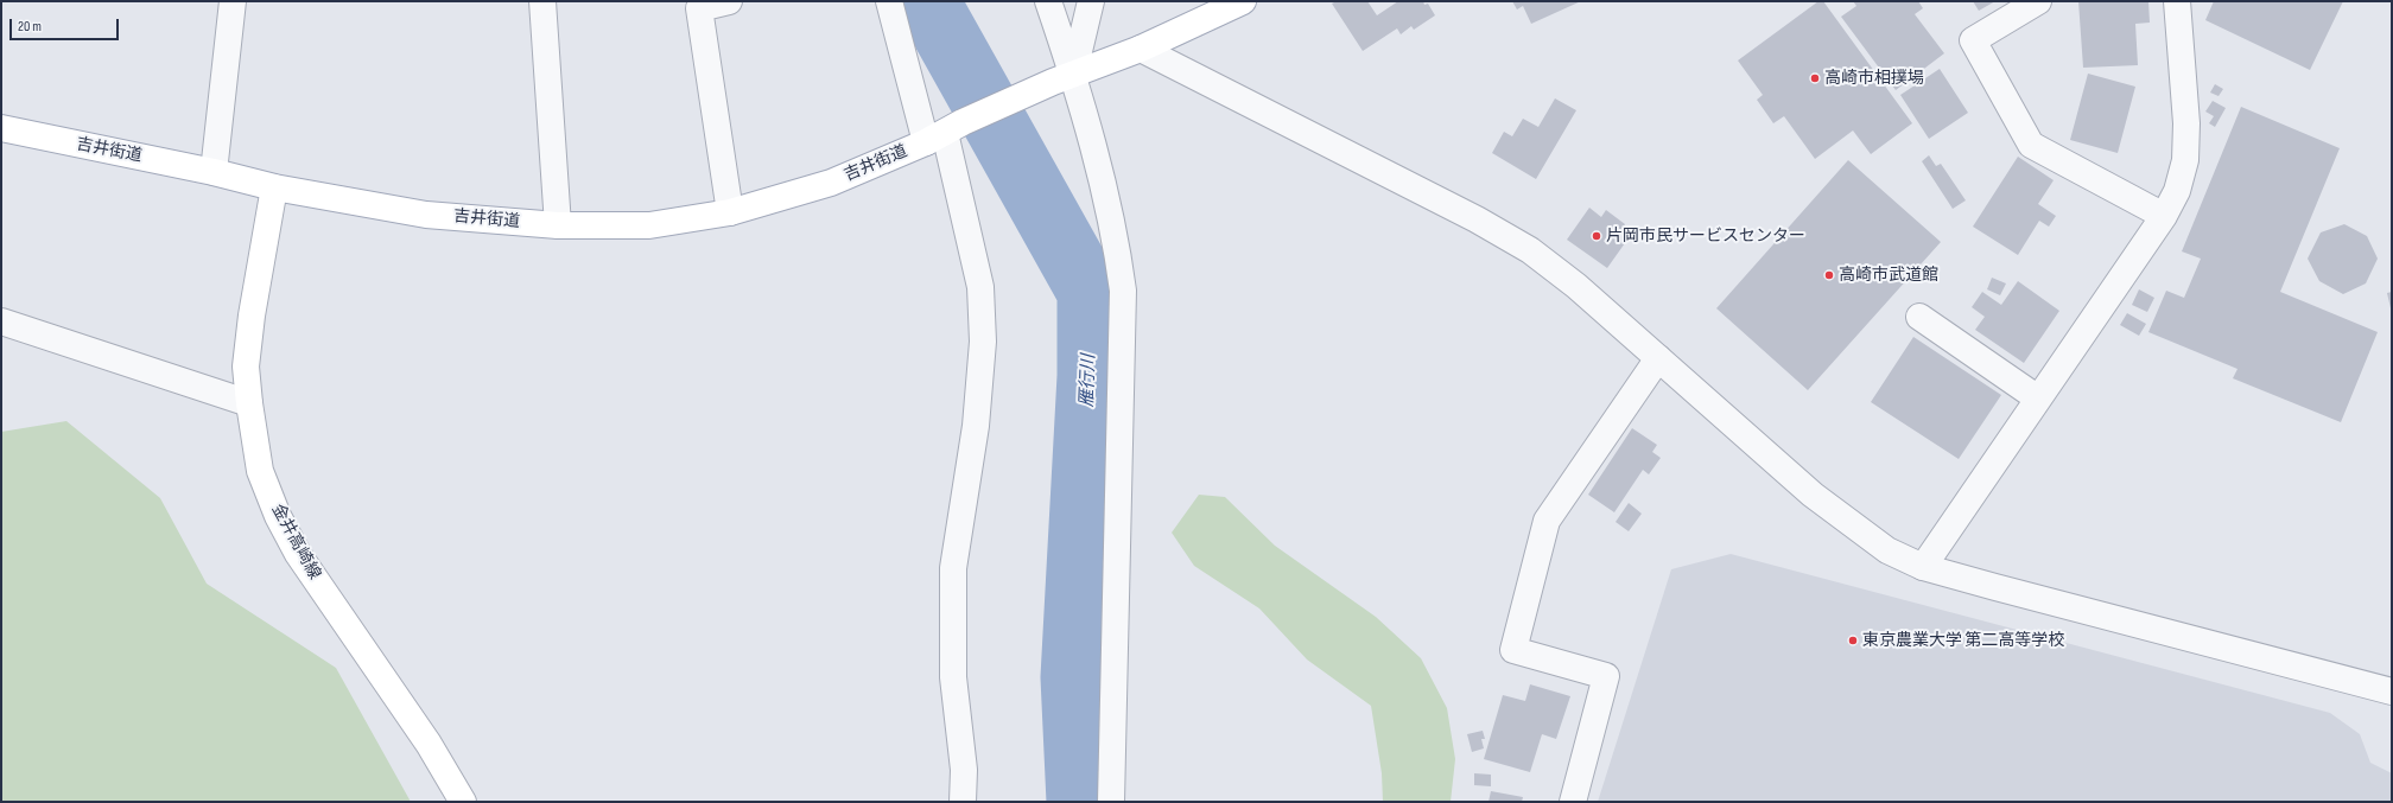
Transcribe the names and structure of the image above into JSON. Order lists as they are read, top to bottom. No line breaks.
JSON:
{"streets":{"main road":["吉井街道","金井高崎線"]},"crossings":[["吉井街道","金井高崎線"]],"water":["雁行川"],"places":["高崎市相撲場","片岡市民サービスセンター","高崎市武道館","東京農業大学 第二高等学校"],"scale_bar":"20 m"}
